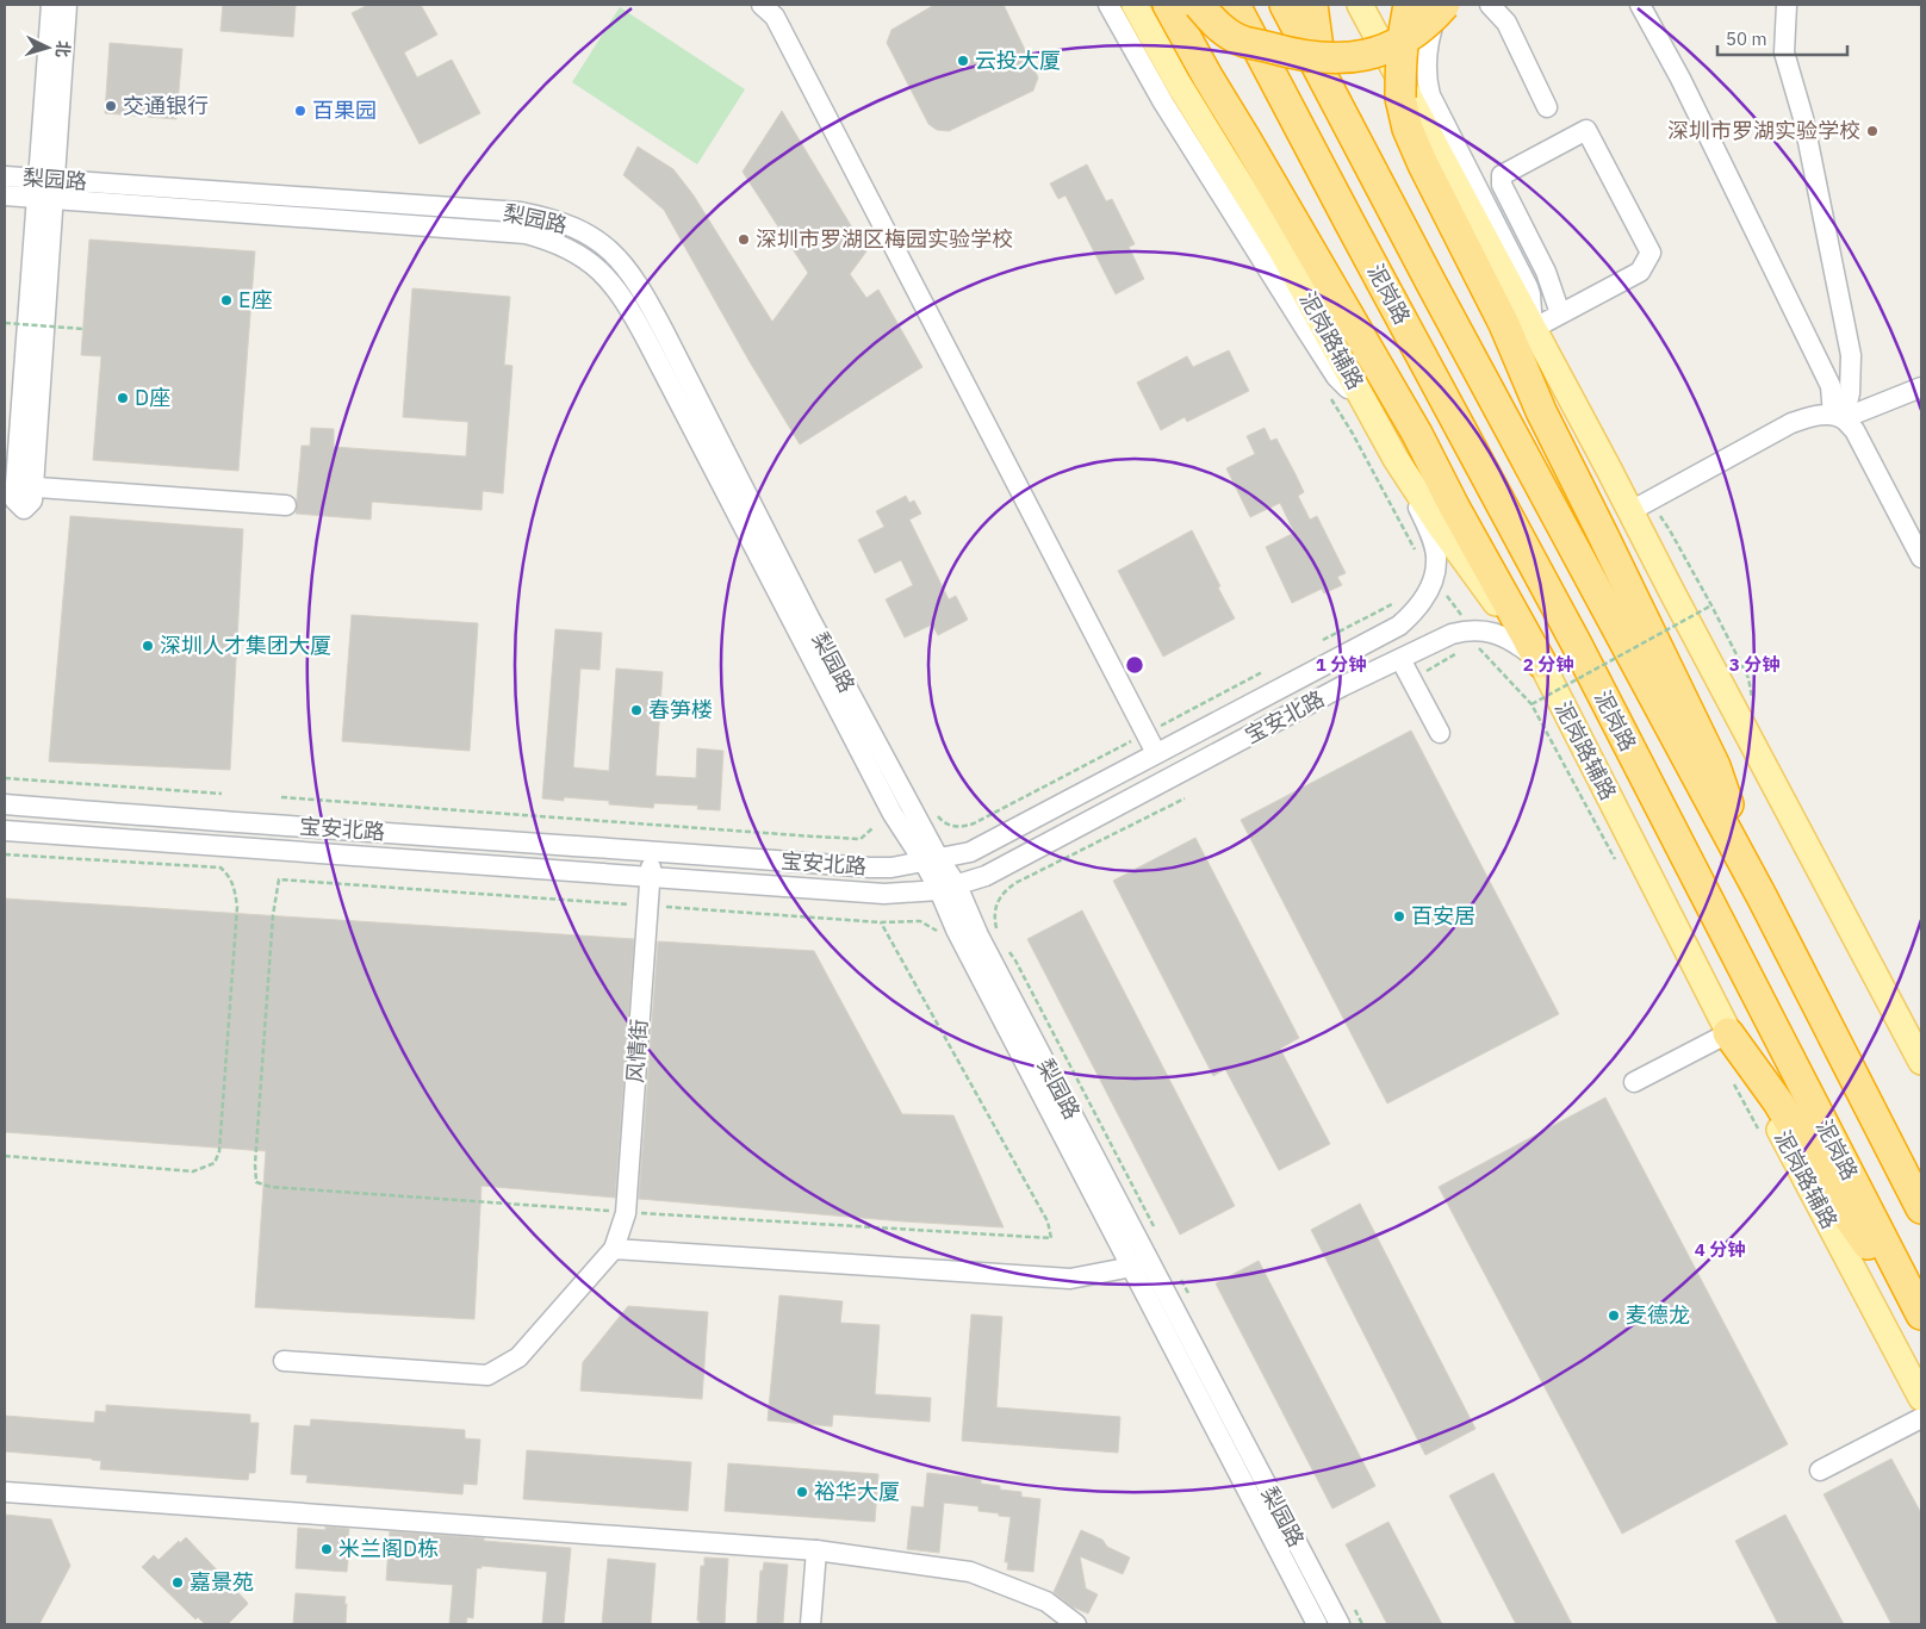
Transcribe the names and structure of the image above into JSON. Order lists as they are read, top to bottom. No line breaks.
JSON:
{"streets":{"highway":["泥岗路"],"main road":["泥岗路辅路"],"street":["梨园路","宝安北路","风情街"]},"crossings":[["梨园路","宝安北路"],["泥岗路辅路","宝安北路"],["宝安北路","风情街"]],"places":["云投大厦","交通银行","百果园","深圳市罗湖实验学校","深圳市罗湖区梅园实验学校","E座","D座","深圳人才集团大厦","春笋楼","百安居","麦德龙","裕华大厦","米兰阁D栋","嘉景苑"],"scale_bar":"50 m","north":"right","rings":["1 分钟","2 分钟","3 分钟","4 分钟"]}
